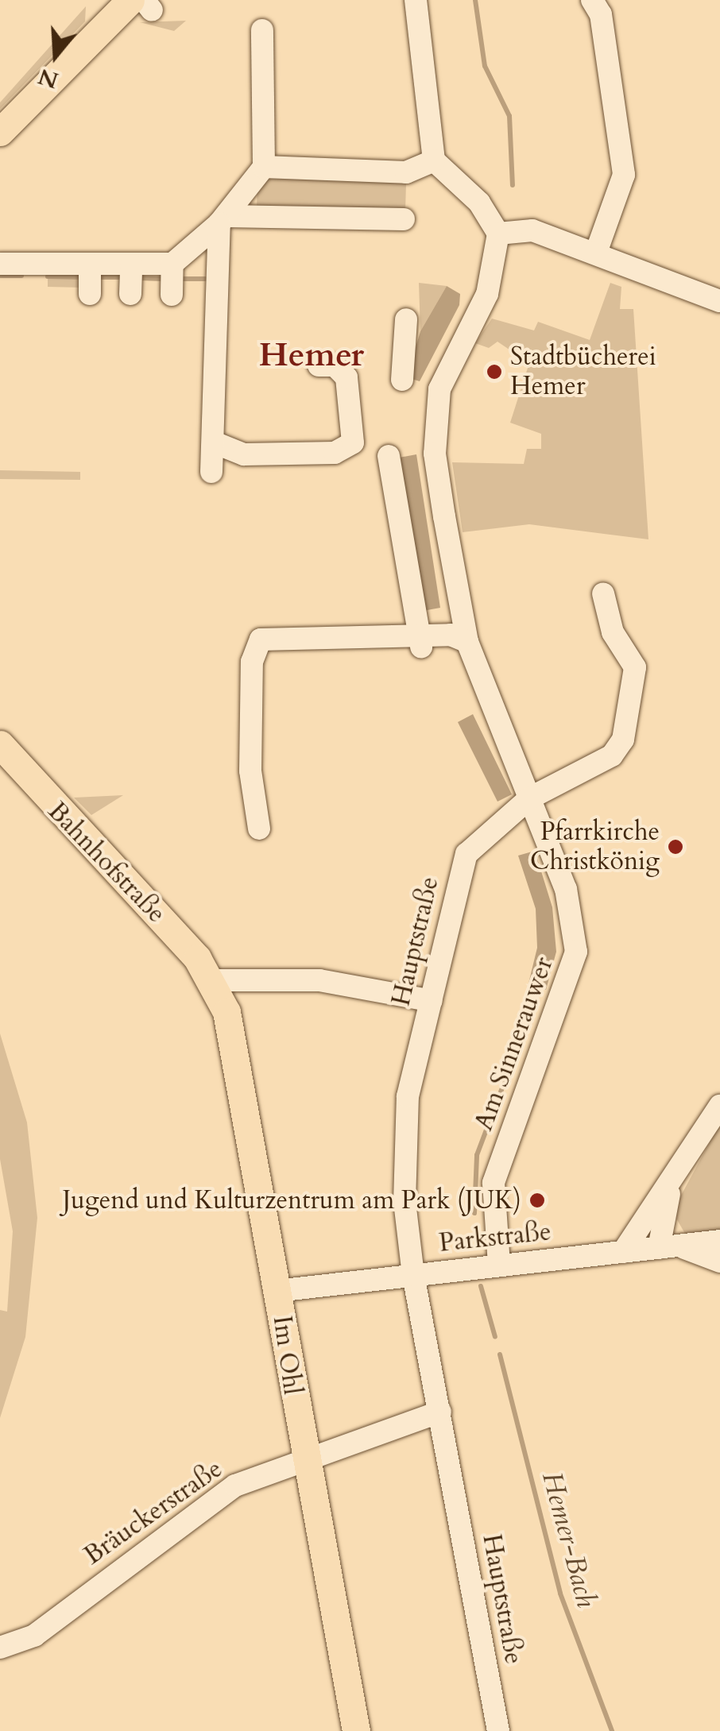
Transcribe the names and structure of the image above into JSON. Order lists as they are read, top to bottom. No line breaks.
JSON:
{"streets":{"main road":["Bahnhofstraße","Im Ohl"],"street":["Hauptstraße","Am Sinnerauwer","Parkstraße","Bräuckerstraße"]},"crossings":[["Bahnhofstraße","Im Ohl"],["Hauptstraße","Am Sinnerauwer"],["Hauptstraße","Parkstraße"],["Hauptstraße","Bräuckerstraße"],["Am Sinnerauwer","Parkstraße"],["Parkstraße","Im Ohl"],["Im Ohl","Bräuckerstraße"]],"districts":["Hemer"],"water":["Hemer-Bach"],"places":["Stadtbücherei Hemer","Pfarrkirche Christkönig","Jugend und Kulturzentrum am Park (JUK)"],"north":"bottom"}
